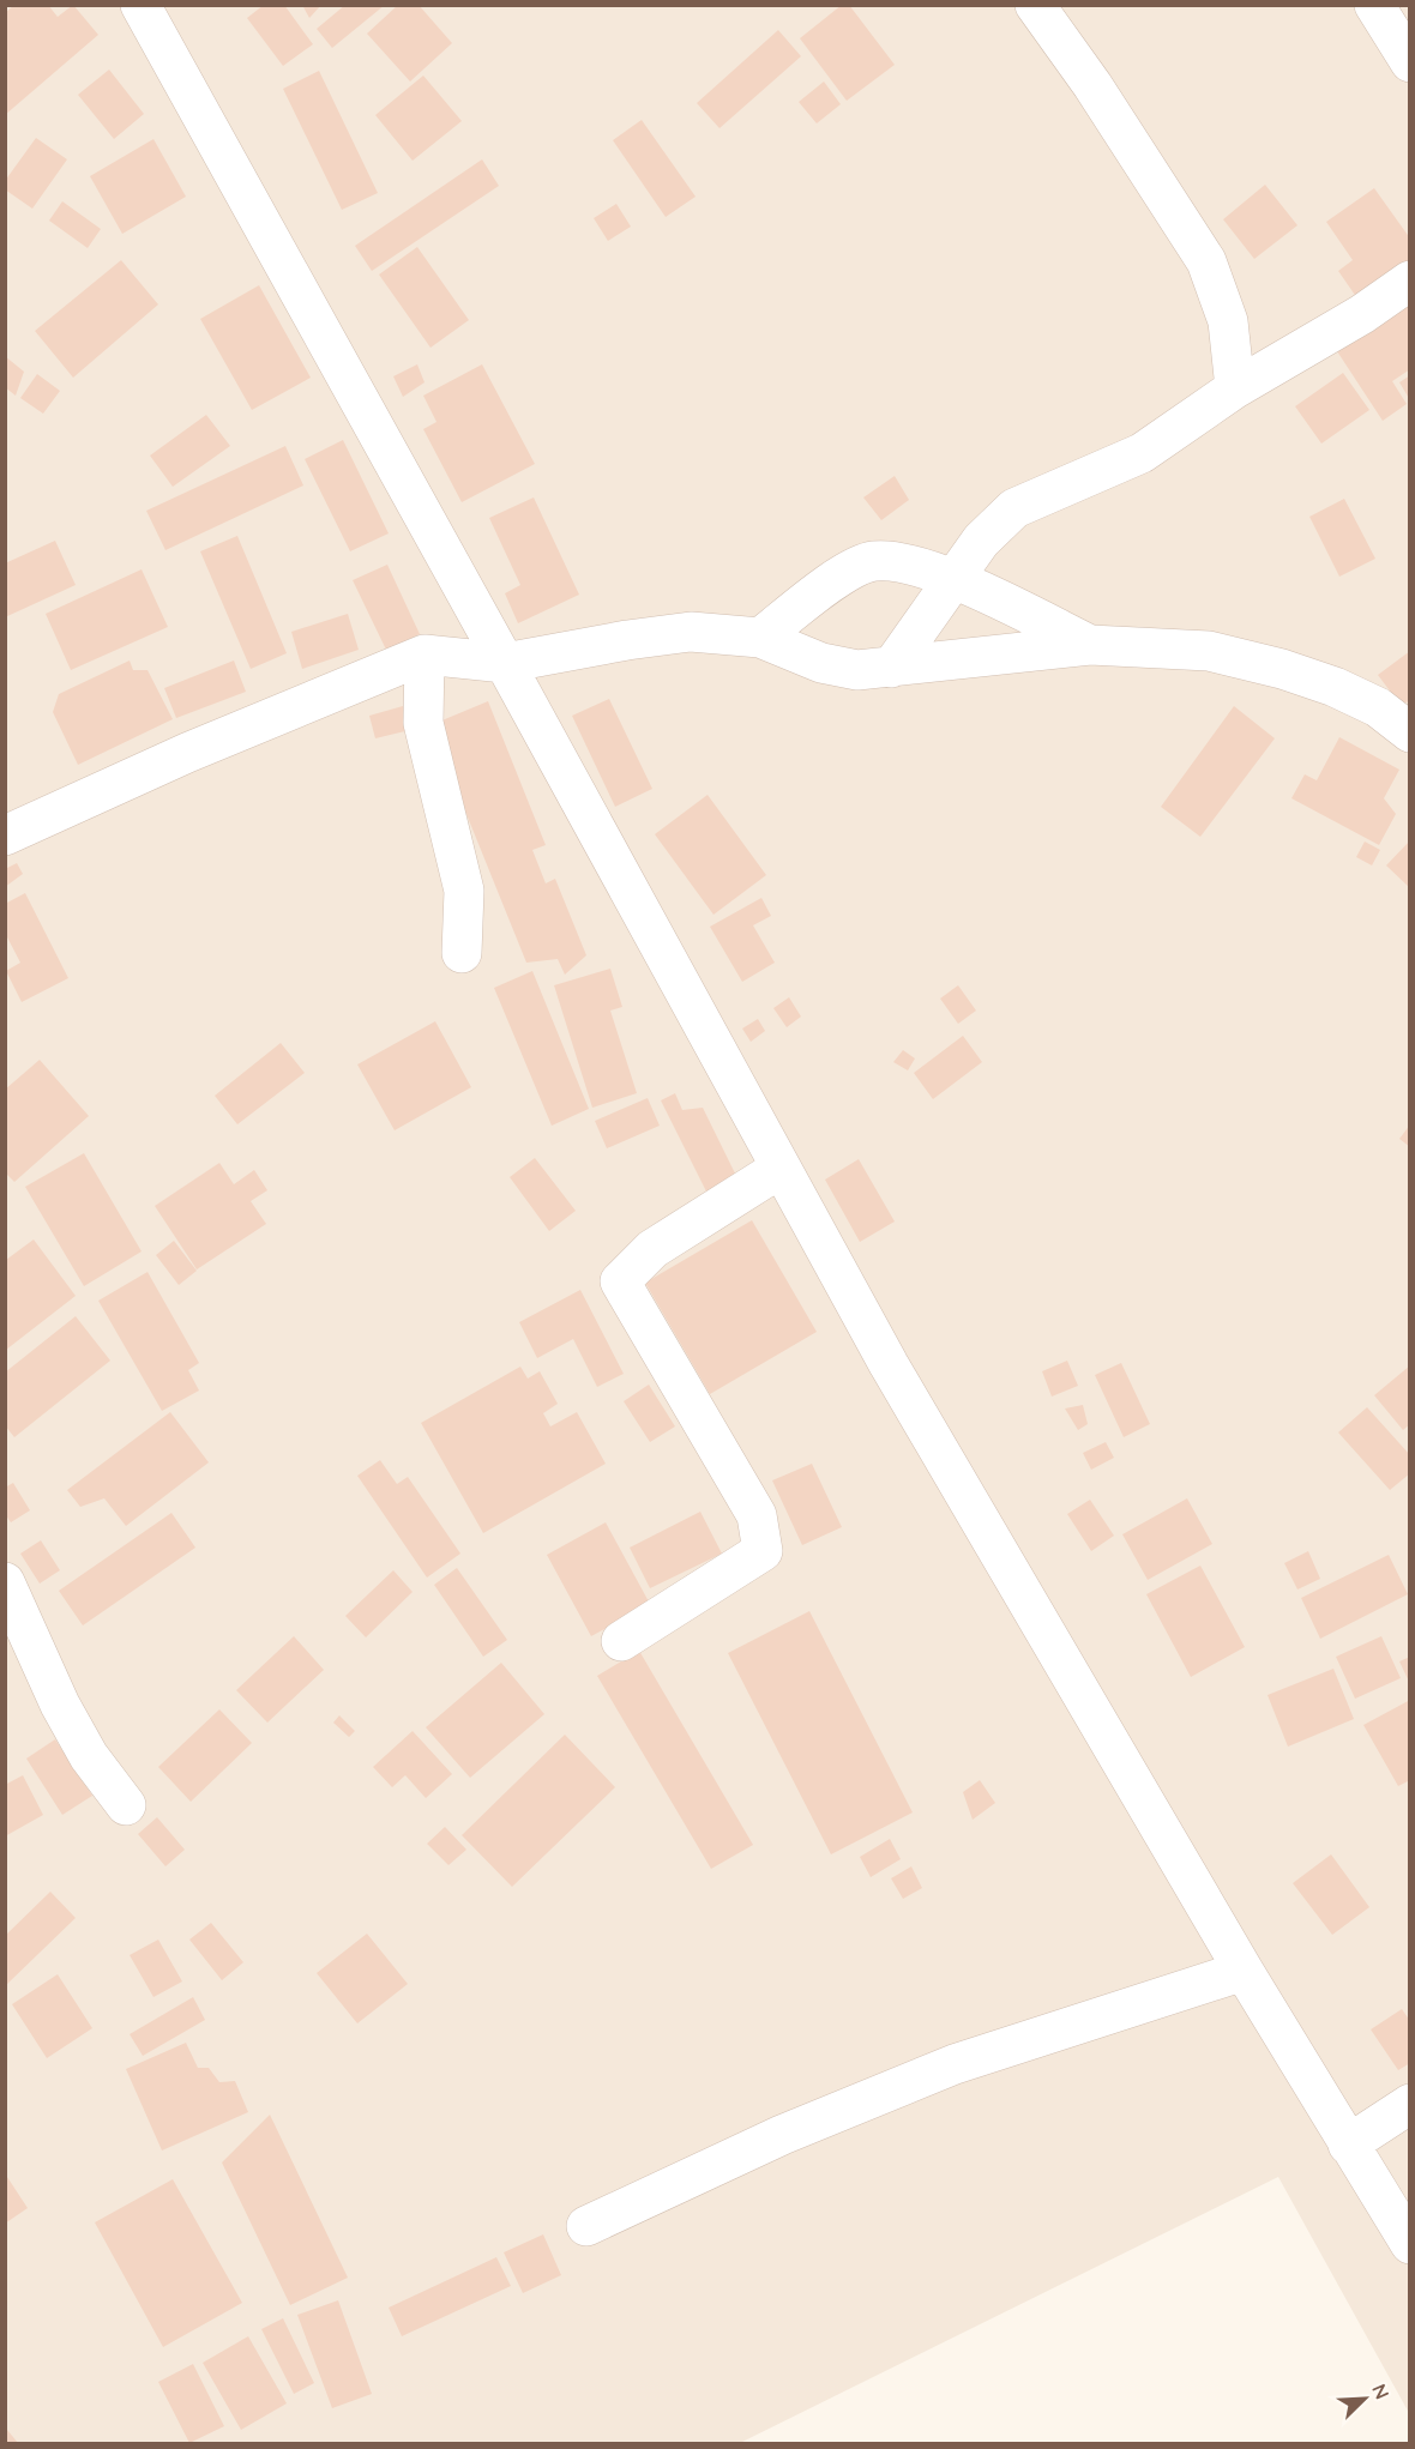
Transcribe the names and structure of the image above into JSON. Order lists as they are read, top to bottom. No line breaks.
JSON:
{"north":"top right"}
